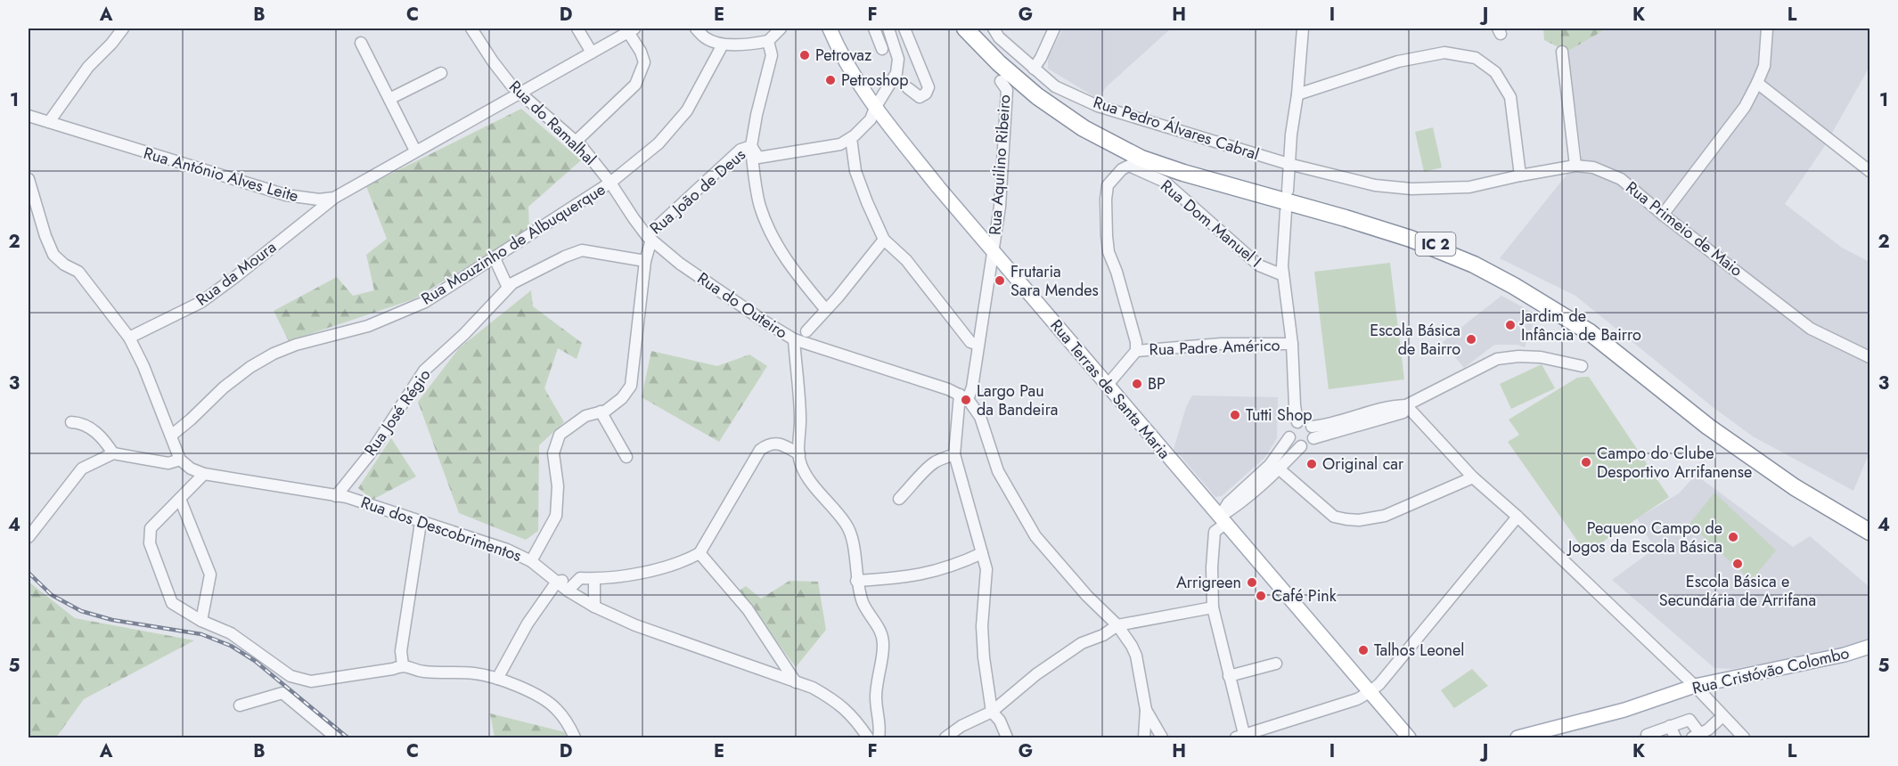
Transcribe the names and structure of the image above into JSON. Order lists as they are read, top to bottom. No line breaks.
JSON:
{"streets":{"highway":["IC 2"],"main road":["Rua Terras de Santa Maria","Rua Cristóvão Colombo"],"street":["Rua do Ramalhal","Rua Pedro Álvares Cabral","Rua Aquilino Ribeiro","Rua António Alves Leite","Rua João de Deus","Rua Dom Manuel I","Rua Primeio de Maio","Rua Mouzinho de Albuquerque","Rua da Moura","Rua do Outeiro","Rua Padre Américo","Rua José Régio","Rua dos Descobrimentos"]},"crossings":[["Rua do Ramalhal","Rua António Alves Leite"],["Rua do Ramalhal","Rua Mouzinho de Albuquerque"],["Rua do Ramalhal","Rua do Outeiro"],["Rua Pedro Álvares Cabral","Rua Primeio de Maio"],["Rua Aquilino Ribeiro","Rua do Outeiro"],["Rua Aquilino Ribeiro","Rua Terras de Santa Maria"],["Rua António Alves Leite","Rua da Moura"],["Rua João de Deus","Rua do Outeiro"],["Rua Dom Manuel I","Rua Padre Américo"],["Rua José Régio","Rua dos Descobrimentos"]],"places":["Petrovaz","Petroshop","Frutaria Sara Mendes","Jardim de Infância de Bairro","Escola Básica de Bairro","BP","Largo Pau da Bandeira","Tutti Shop","Campo do Clube Desportivo Arrifanense","Original car","Pequeno Campo de Jogos da Escola Básica","Escola Básica e Secundária de Arrifana","Arrigreen","Café Pink","Talhos Leonel"],"grid":{"columns":["A","B","C","D","E","F","G","H","I","J","K","L"],"rows":["1","2","3","4","5"]}}
